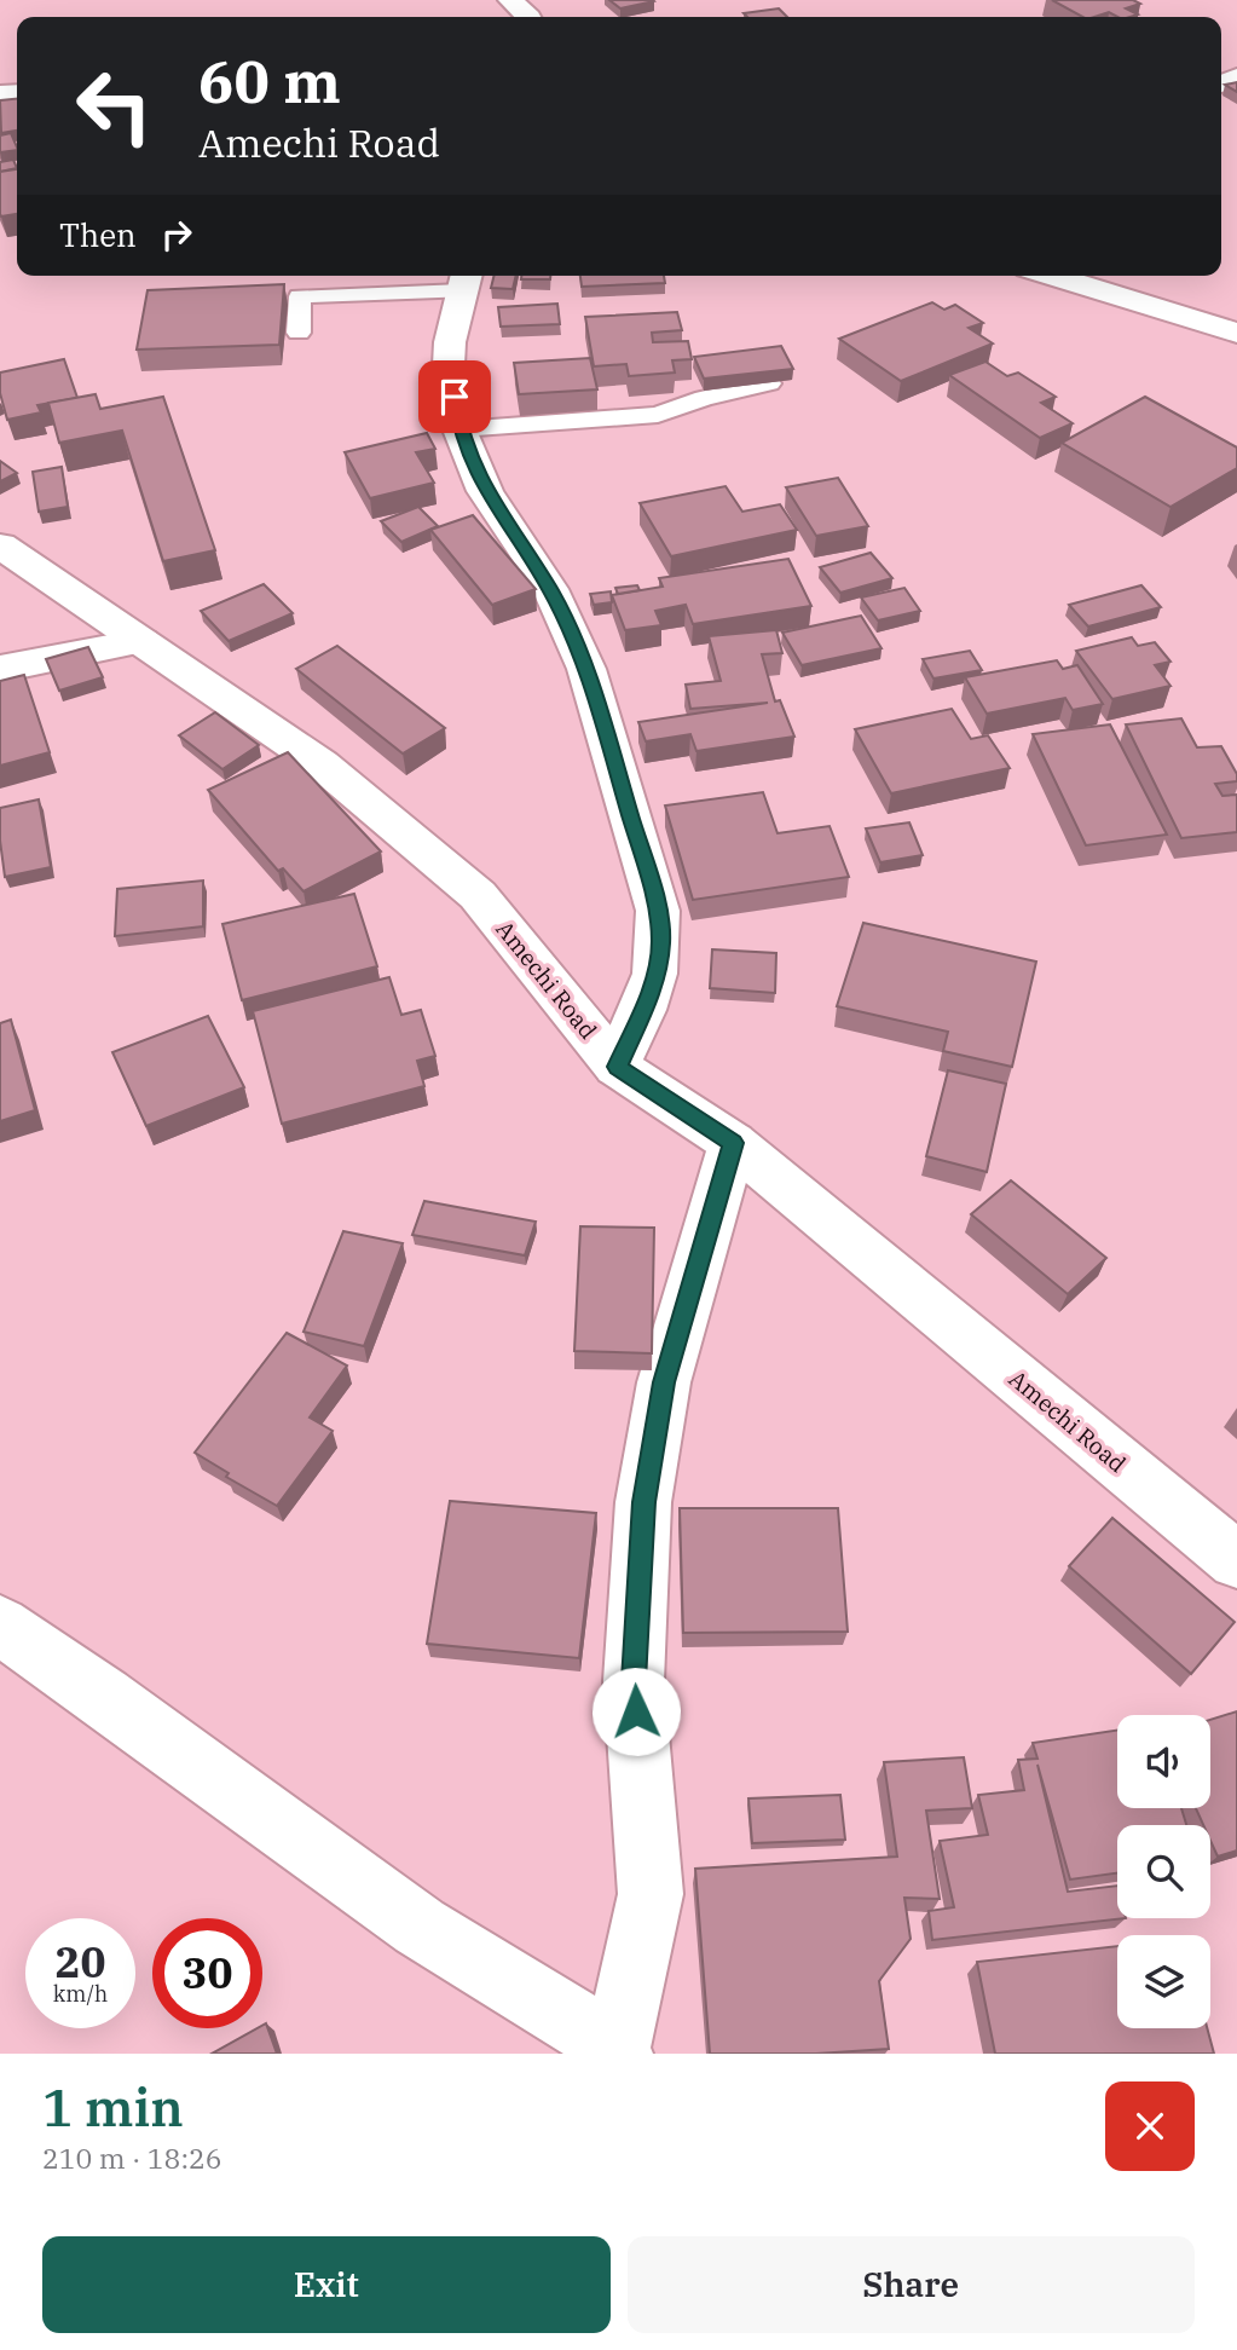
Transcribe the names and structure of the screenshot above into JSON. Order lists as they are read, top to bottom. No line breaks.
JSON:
{"streets":{"street":["Amechi Road"]},"page":{"turn":["60 m","Amechi Road"],"then":"Then","speed":"20 km/h","limit":"30","heading":["1 min","210 m · 18:26"],"buttons":["Exit","Share"]}}
